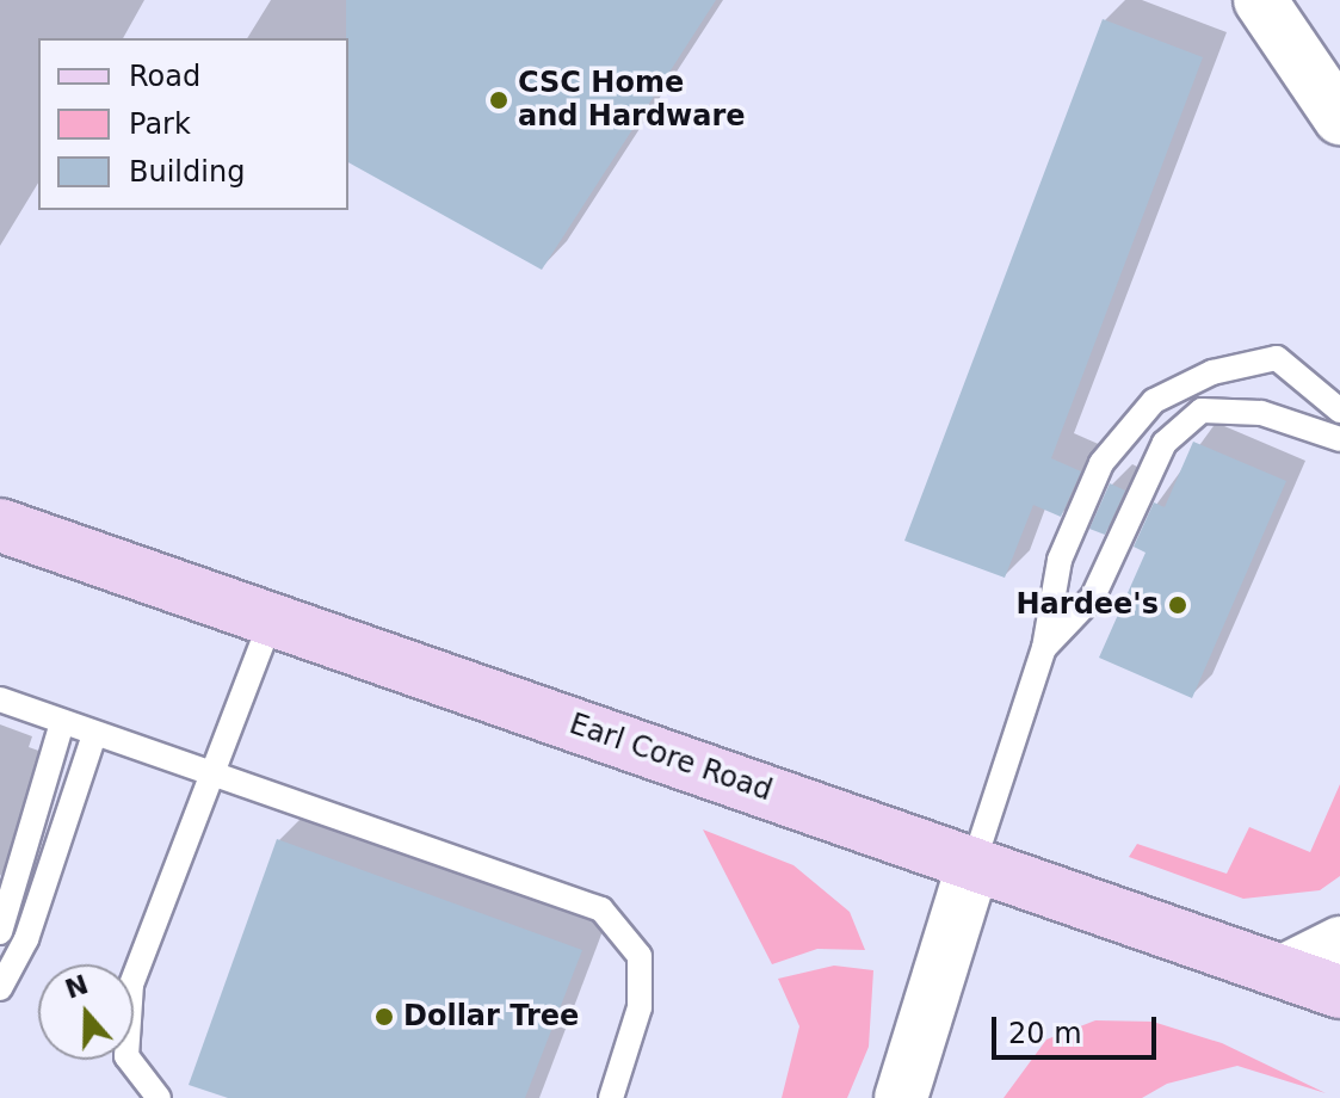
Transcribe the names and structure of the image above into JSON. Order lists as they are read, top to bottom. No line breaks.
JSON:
{"streets":{"main road":["Earl Core Road"]},"places":["CSC Home and Hardware","Hardee's","Dollar Tree"],"legend":["Road","Park","Building"],"scale_bar":"20 m","north":"top"}
